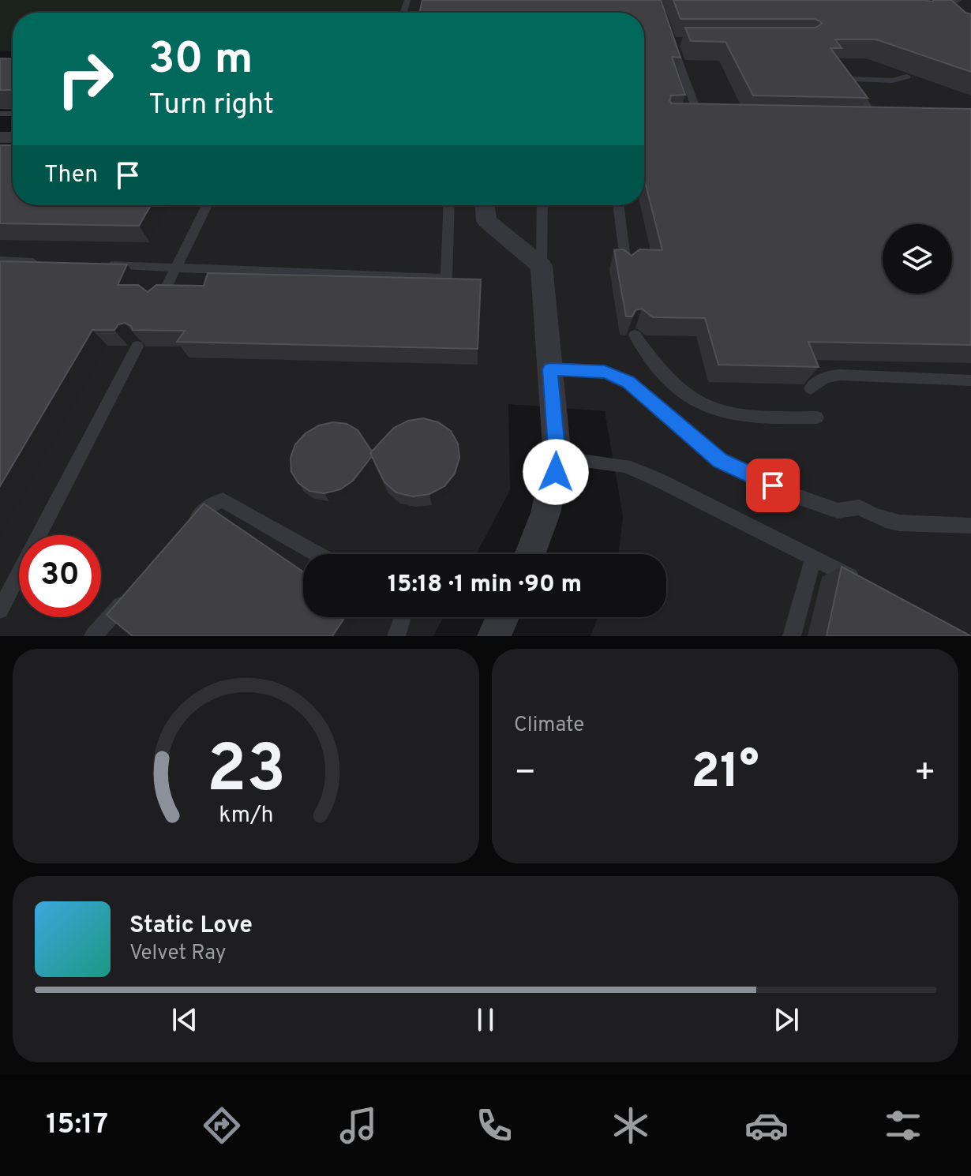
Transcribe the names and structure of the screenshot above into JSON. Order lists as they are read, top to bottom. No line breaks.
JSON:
{"page":{"turn":["30 m","Turn right"],"then":"Then","limit":"30","trip":"15:18 · 1 min · 90 m","tile":"Climate","heat":["−","21°","+"],"song":["Static Love","Velvet Ray"],"tabs":"15:17","gauge":["23","km/h"]}}
